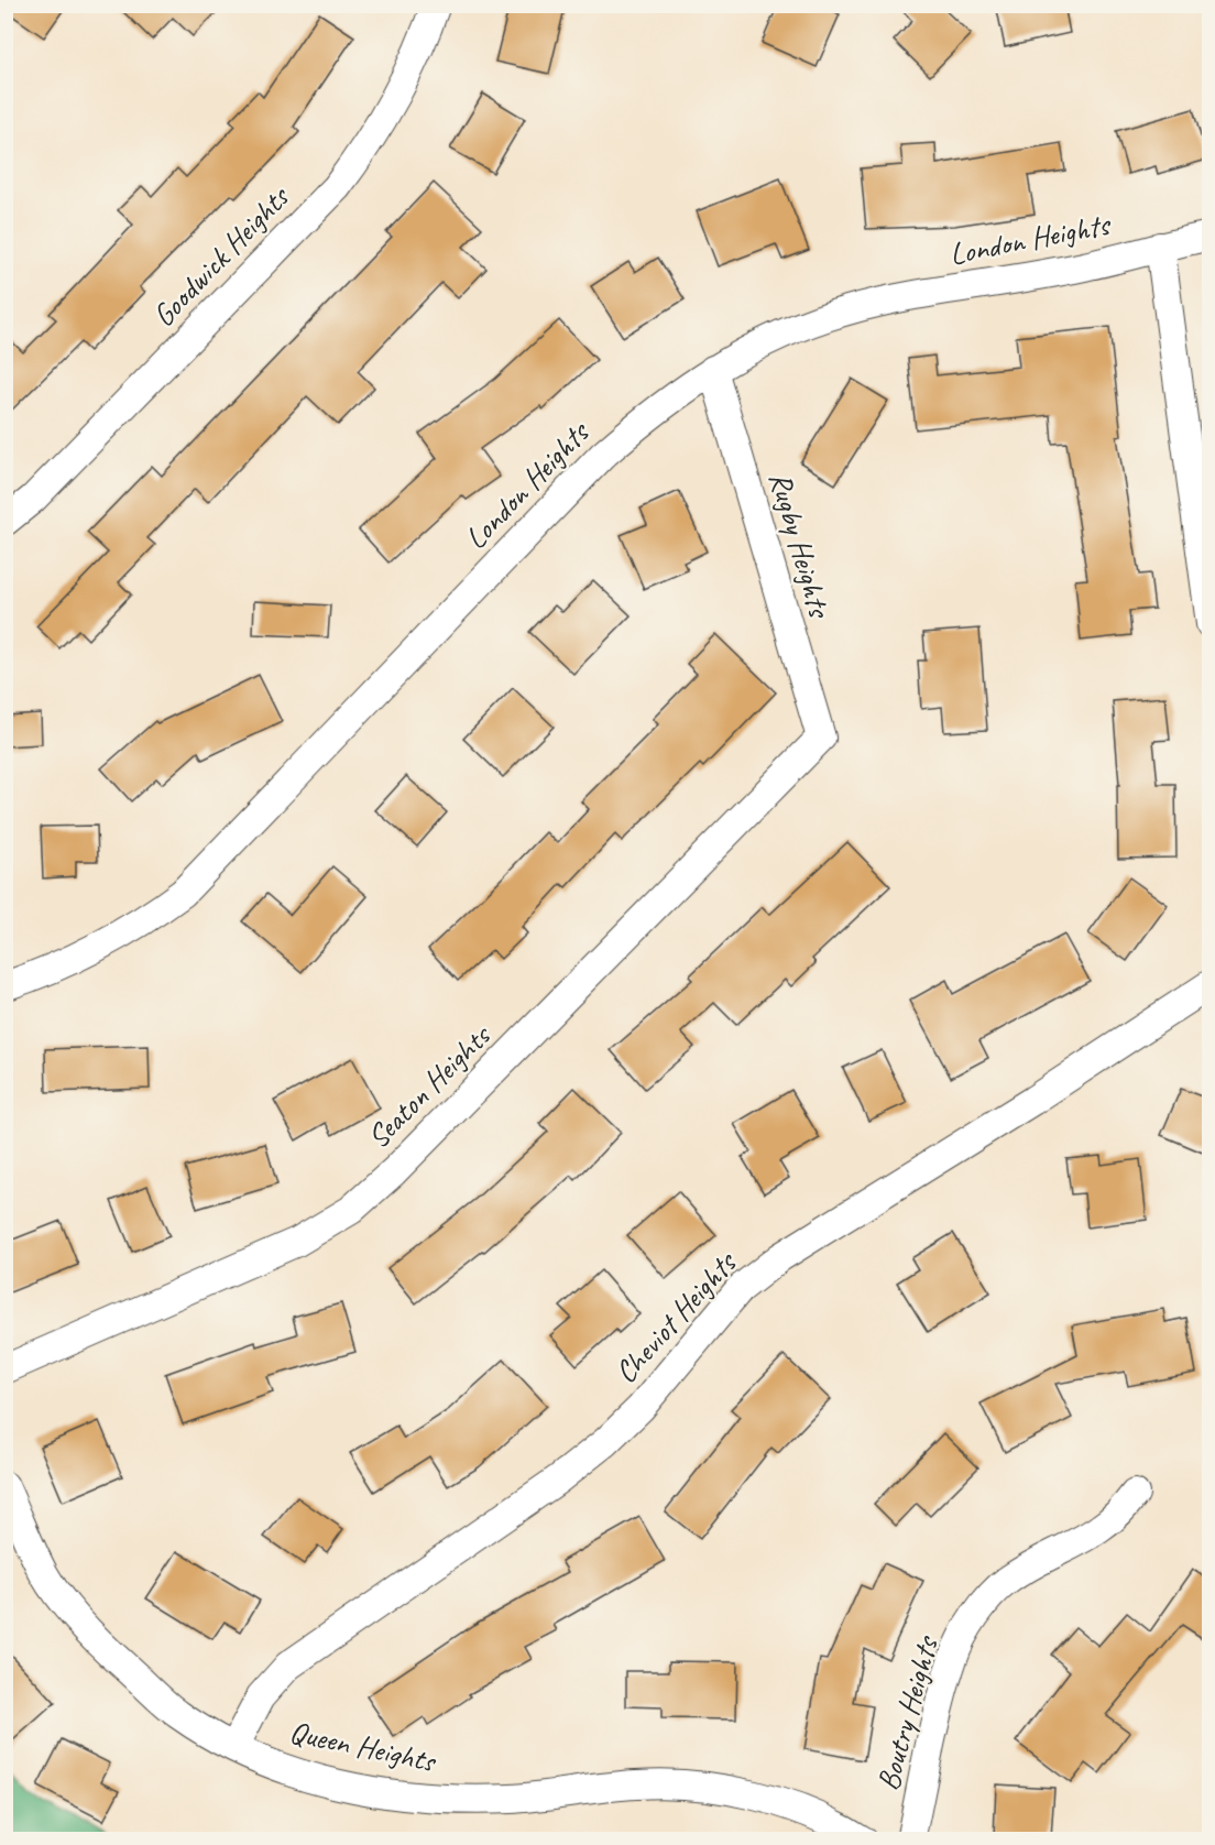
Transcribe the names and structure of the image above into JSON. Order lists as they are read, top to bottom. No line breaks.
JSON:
{"streets":{"street":["London Heights","Goodwick Heights","Rugby Heights","Seaton Heights","Cheviot Heights","Boutry Heights","Queen Heights"]},"crossings":[["London Heights","Rugby Heights"],["Rugby Heights","Seaton Heights"],["Cheviot Heights","Queen Heights"]]}
